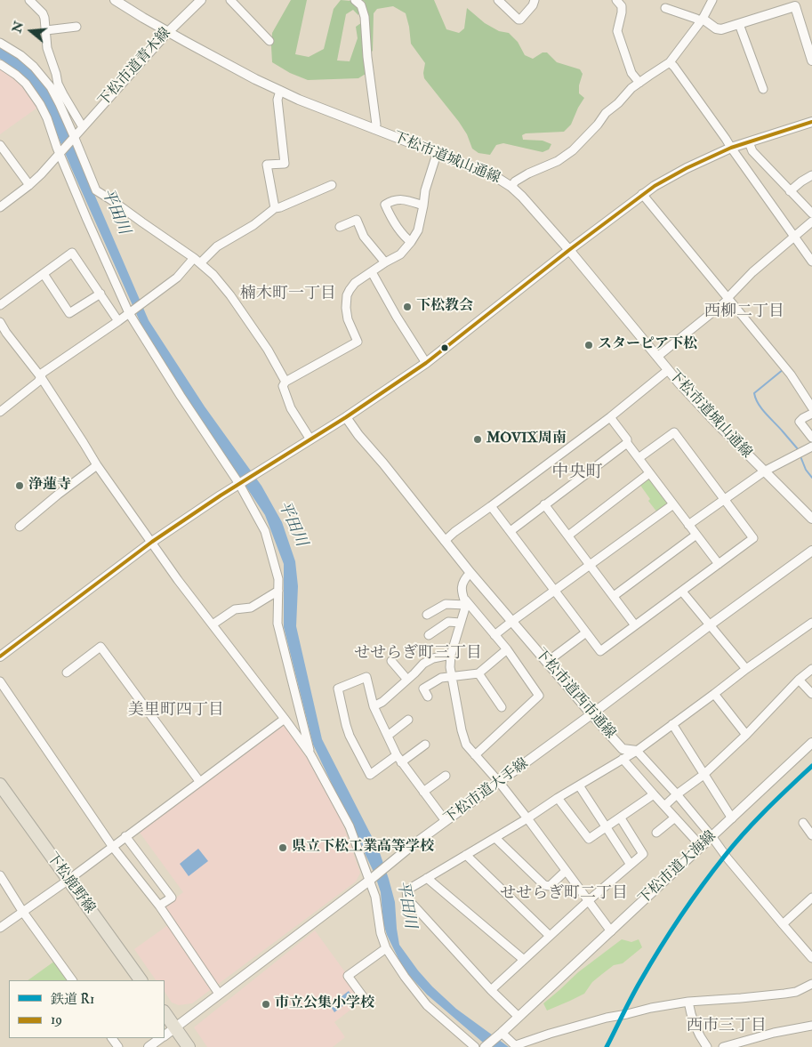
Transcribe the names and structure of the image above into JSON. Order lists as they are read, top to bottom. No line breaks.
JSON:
{"streets":{"main road":["下松鹿野線"],"street":["下松市道青木線","下松市道城山通線","下松市道西市通線","下松市道大手線","下松市道大海線"]},"crossings":[["下松市道青木線","下松市道城山通線"],["下松市道西市通線","下松市道大手線"],["下松市道西市通線","下松市道大海線"]],"districts":["楠木町一丁目","西柳二丁目","中央町","せせらぎ町三丁目","美里町四丁目","せせらぎ町二丁目","西市三丁目"],"water":["平田川"],"places":["下松教会","スターピア下松","MOVIX周南","浄蓮寺","県立下松工業高等学校","市立公集小学校"],"lines":["transit line 19","rail line R1"],"legend":["鉄道 R1","19"],"north":"left"}
